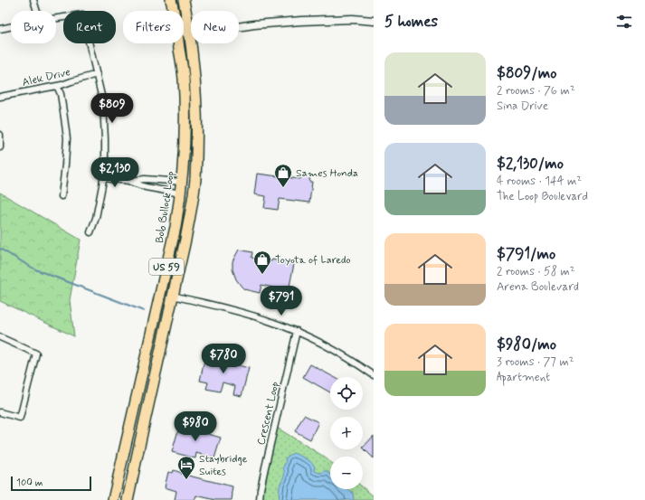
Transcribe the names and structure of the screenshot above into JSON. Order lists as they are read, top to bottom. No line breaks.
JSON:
{"streets":{"highway":["Bob Bullock Loop","US 59"],"street":["Alek Drive","Crescent Loop"]},"places":{"shop":["Sames Honda","Toyota of Laredo"],"hotel":["Staybridge Suites"]},"scale_bar":"100 m","page":{"heading":"5 homes","chip":["Buy","Rent","Filters","New"],"list":[{"name":"$809/mo","note":"2 rooms · 76 m² · Sina Drive"},{"name":"$2,130/mo","note":"4 rooms · 144 m² · The Loop Boulevard"},{"name":"$791/mo","note":"2 rooms · 58 m² · Arena Boulevard"},{"name":"$980/mo","note":"3 rooms · 77 m² · Apartment"}],"price":["$809","$2,130","$791","$780","$980"],"map_buttons":["+","−"],"scale":"100 m"}}
